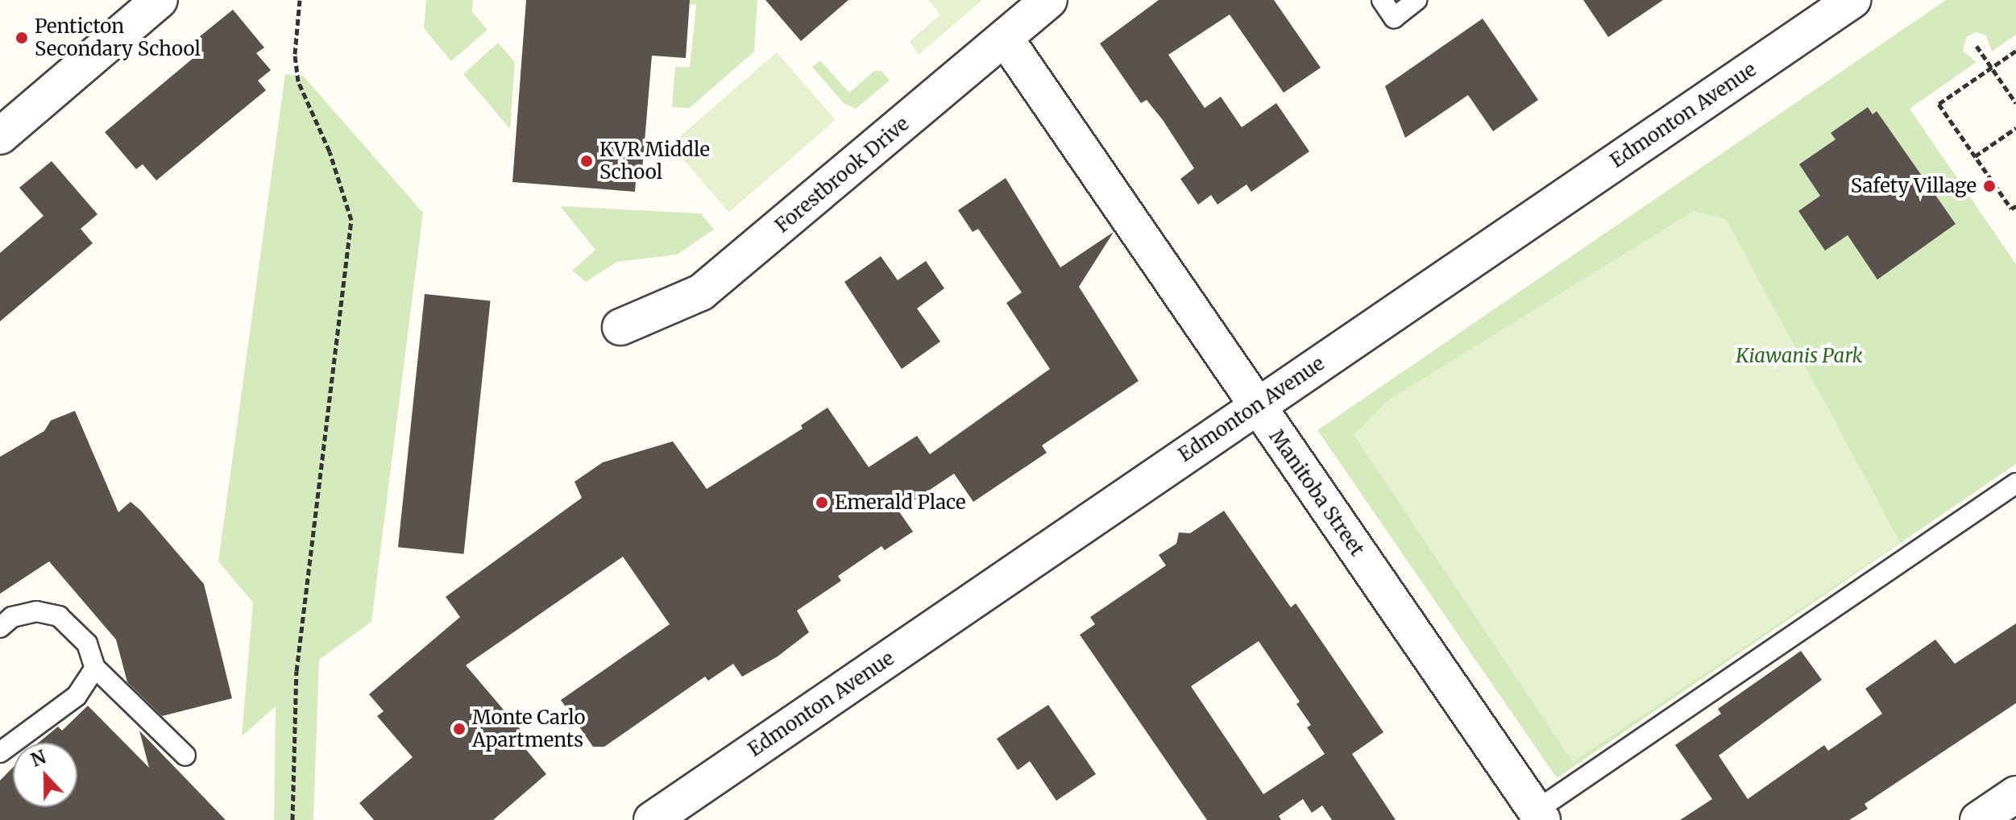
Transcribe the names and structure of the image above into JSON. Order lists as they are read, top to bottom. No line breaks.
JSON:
{"streets":{"street":["Edmonton Avenue","Forestbrook Drive","Manitoba Street"]},"crossings":[["Edmonton Avenue","Manitoba Street"],["Forestbrook Drive","Manitoba Street"]],"parks":["Kiawanis Park"],"places":["Penticton Secondary School","KVR Middle School","Safety Village","Emerald Place","Monte Carlo Apartments"],"north":"top"}
